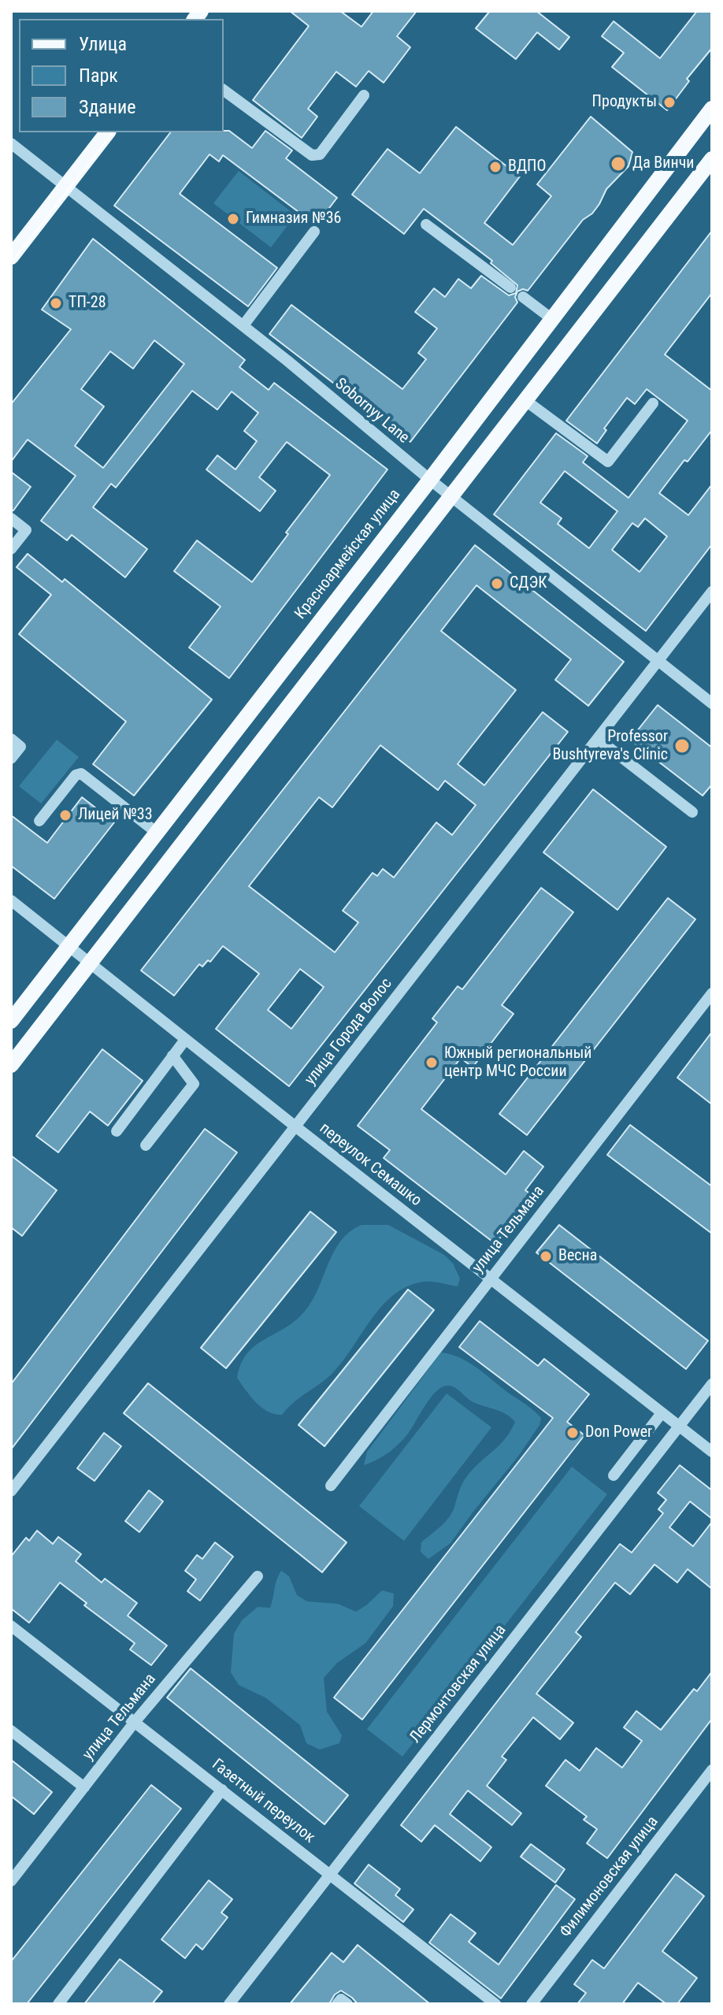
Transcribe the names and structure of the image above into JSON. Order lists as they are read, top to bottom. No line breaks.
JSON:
{"streets":{"main road":["Красноармейская улица"],"street":["Sobornyy Lane","улица Города Волос","переулок Семашко","улица Тельмана","Лермонтовская улица","Газетный переулок","Филимоновская улица"]},"crossings":[["Sobornyy Lane","Красноармейская улица"],["Sobornyy Lane","улица Города Волос"],["Красноармейская улица","переулок Семашко"],["улица Города Волос","переулок Семашко"],["переулок Семашко","улица Тельмана"],["переулок Семашко","Лермонтовская улица"],["улица Тельмана","Газетный переулок"],["Лермонтовская улица","Газетный переулок"]],"places":["Продукты","Да Винчи","ВДПО","Гимназия №36","ТП-28","СДЭК","Professor Bushtyreva's Clinic","Лицей №33","Южный региональный центр МЧС России","Весна","Don Power"],"legend":["Улица","Парк","Здание"]}
